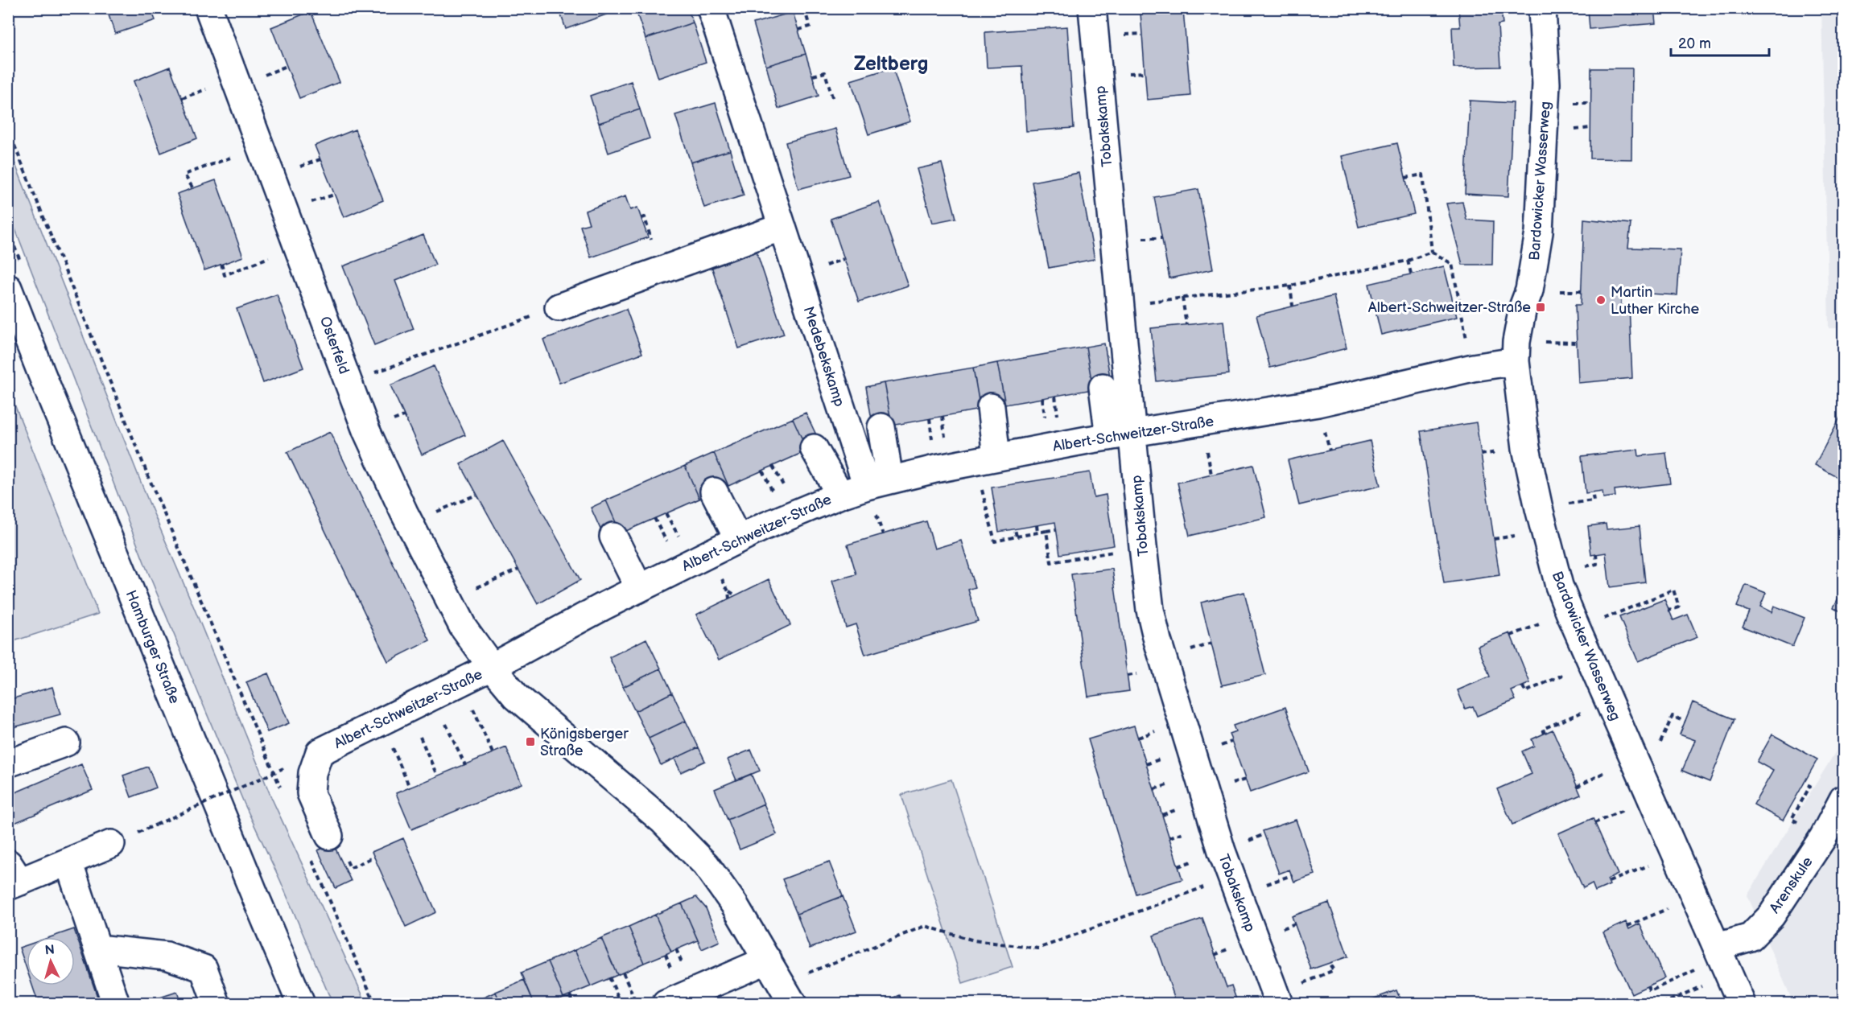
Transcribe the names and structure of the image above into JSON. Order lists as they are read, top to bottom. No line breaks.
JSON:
{"streets":{"street":["Tobakskamp","Bardowicker Wasserweg","Osterfeld","Medebekskamp","Albert-Schweitzer-Straße","Hamburger Straße","Arenskule"]},"crossings":[["Tobakskamp","Albert-Schweitzer-Straße"],["Bardowicker Wasserweg","Albert-Schweitzer-Straße"],["Bardowicker Wasserweg","Arenskule"],["Osterfeld","Albert-Schweitzer-Straße"],["Medebekskamp","Albert-Schweitzer-Straße"]],"districts":["Zeltberg"],"places":{"other":["Martin Luther Kirche"],"transit":["Albert-Schweitzer-Straße","Königsberger Straße"]},"scale_bar":"20 m","north":"top"}
